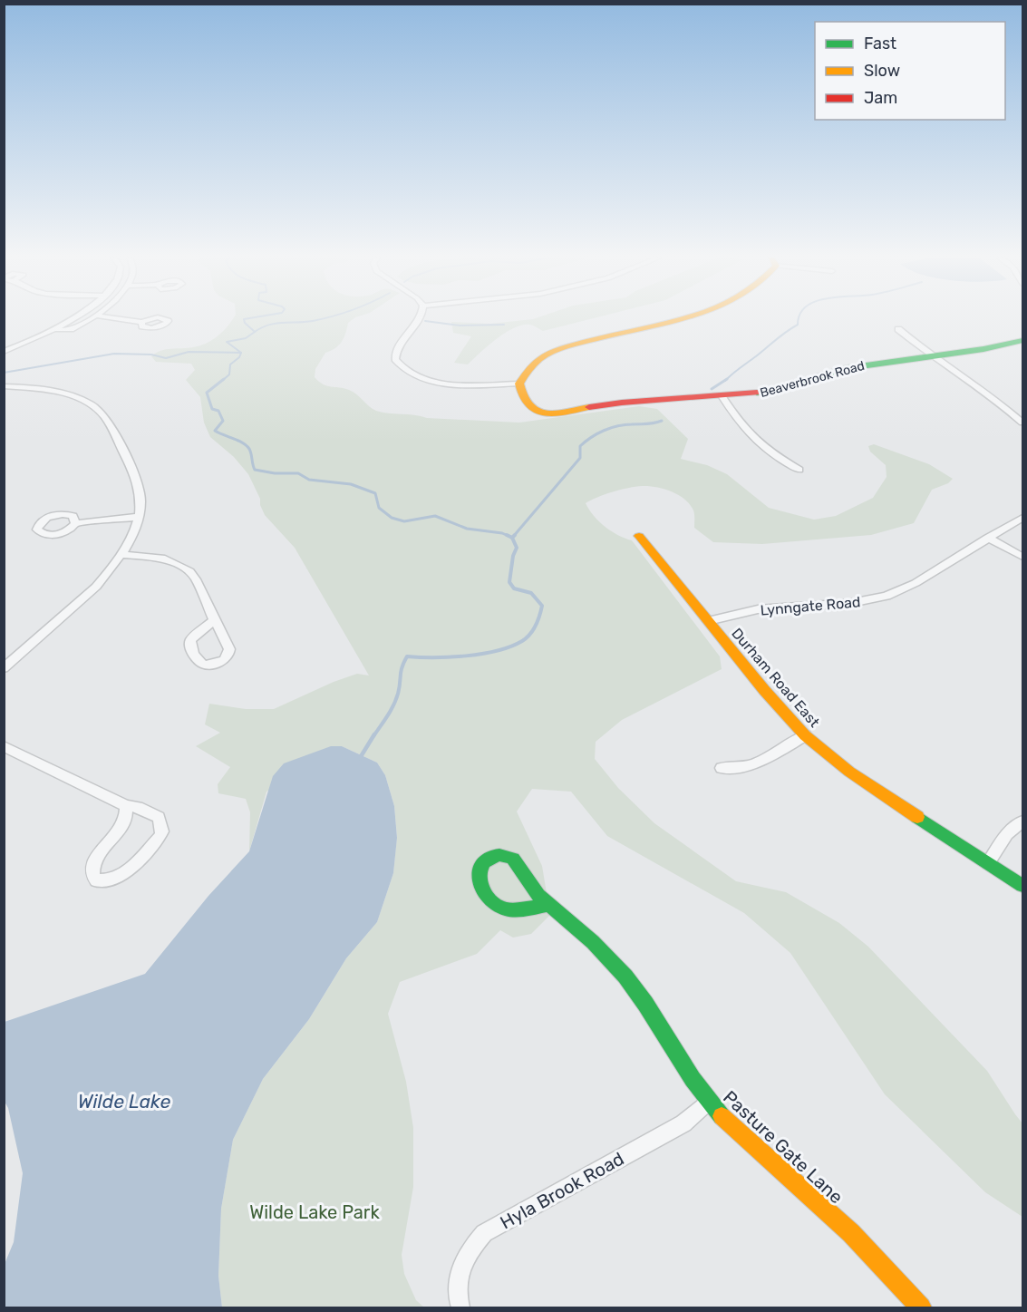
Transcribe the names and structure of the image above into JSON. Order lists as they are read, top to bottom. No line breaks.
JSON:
{"streets":{"street":["Beaverbrook Road","Lynngate Road","Durham Road East","Pasture Gate Lane","Hyla Brook Road"]},"crossings":[["Lynngate Road","Durham Road East"],["Pasture Gate Lane","Hyla Brook Road"]],"water":["Wilde Lake"],"parks":["Wilde Lake Park"],"legend":["Fast","Slow","Jam"]}
